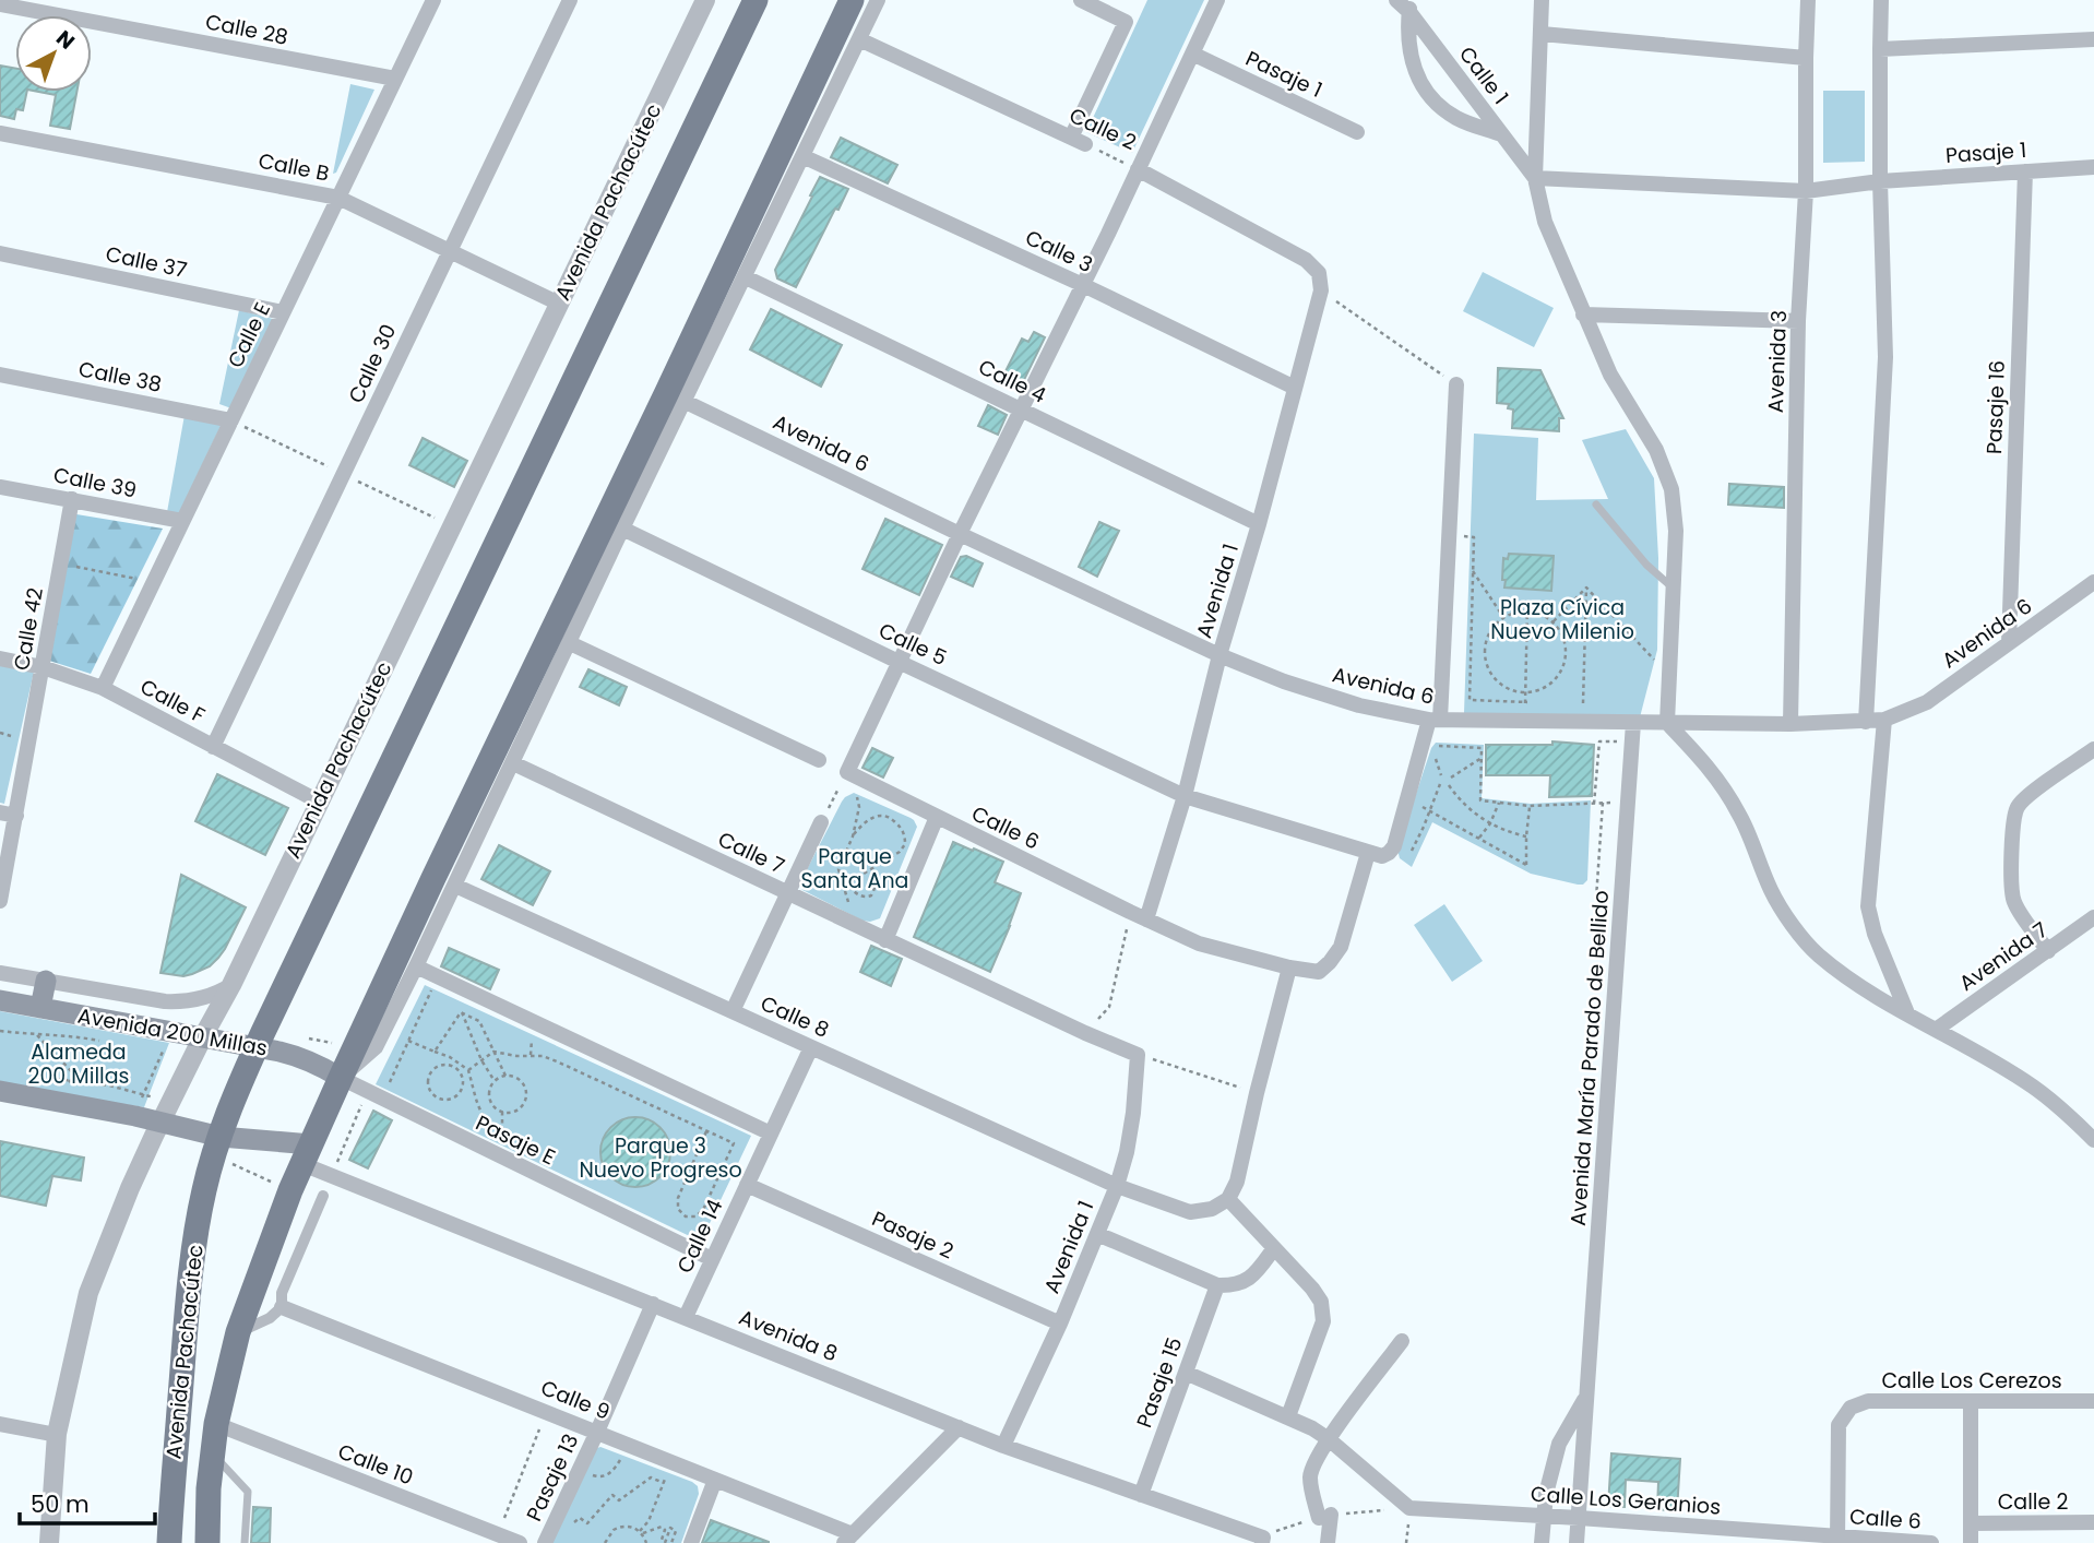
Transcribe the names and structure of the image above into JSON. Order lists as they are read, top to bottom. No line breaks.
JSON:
{"streets":{"main road":["Avenida Pachacútec","Avenida 200 Millas"],"street":["Calle 28","Pasaje 1","Calle 1","Calle 2","Calle B","Calle 3","Calle 37","Calle E","Avenida 3","Calle 30","Calle 38","Calle 4","Pasaje 16","Avenida 6","Calle 39","Avenida 1","Calle 42","Calle 5","Calle F","Calle 6","Calle 7","Avenida 7","Calle 8","Avenida María Parado de Bellido","Pasaje E","Pasaje 2","Calle 14","Avenida 8","Calle Los Cerezos","Pasaje 15","Calle 9","Calle 10","Pasaje 13","Calle Los Geranios"]},"crossings":[["Calle 28","Calle E"],["Pasaje 1","Calle 1"],["Pasaje 1","Avenida 3"],["Pasaje 1","Pasaje 16"],["Calle 2","Avenida Pachacútec"],["Calle 2","Avenida 1"],["Calle B","Avenida Pachacútec"],["Calle B","Calle E"],["Calle B","Calle 30"],["Avenida Pachacútec","Calle 3"],["Avenida Pachacútec","Calle 4"],["Avenida Pachacútec","Avenida 6"],["Avenida Pachacútec","Calle 5"],["Avenida Pachacútec","Calle F"],["Avenida Pachacútec","Calle 7"],["Avenida Pachacútec","Calle 8"],["Avenida Pachacútec","Avenida 200 Millas"],["Avenida Pachacútec","Pasaje E"],["Avenida Pachacútec","Avenida 8"],["Avenida Pachacútec","Calle 10"],["Calle 3","Avenida 1"],["Calle 37","Calle E"],["Calle E","Calle 38"],["Calle E","Calle 39"],["Calle E","Calle F"],["Avenida 3","Avenida 6"],["Calle 30","Calle F"],["Calle 4","Avenida 1"],["Pasaje 16","Avenida 6"],["Avenida 6","Avenida 1"],["Avenida 6","Avenida María Parado de Bellido"],["Calle 39","Calle 42"],["Avenida 1","Calle 5"],["Avenida 1","Calle 6"],["Avenida 1","Calle 7"],["Avenida 1","Calle 8"],["Avenida 1","Pasaje 2"],["Avenida 1","Avenida 8"],["Calle 42","Calle F"],["Calle 5","Calle 6"],["Calle 6","Calle Los Cerezos"],["Calle 6","Calle Los Geranios"],["Calle 8","Calle 14"],["Avenida 200 Millas","Pasaje E"],["Avenida María Parado de Bellido","Calle Los Geranios"],["Pasaje E","Calle 14"],["Pasaje 2","Calle 14"],["Calle 14","Avenida 8"],["Avenida 8","Pasaje 15"],["Avenida 8","Pasaje 13"],["Calle Los Cerezos","Calle Los Geranios"],["Calle 9","Pasaje 13"]],"parks":["Plaza Cívica Nuevo Milenio","Parque Santa Ana","Alameda 200 Millas","Parque 3 Nuevo Progreso"],"scale_bar":"50 m","north":"top right"}
